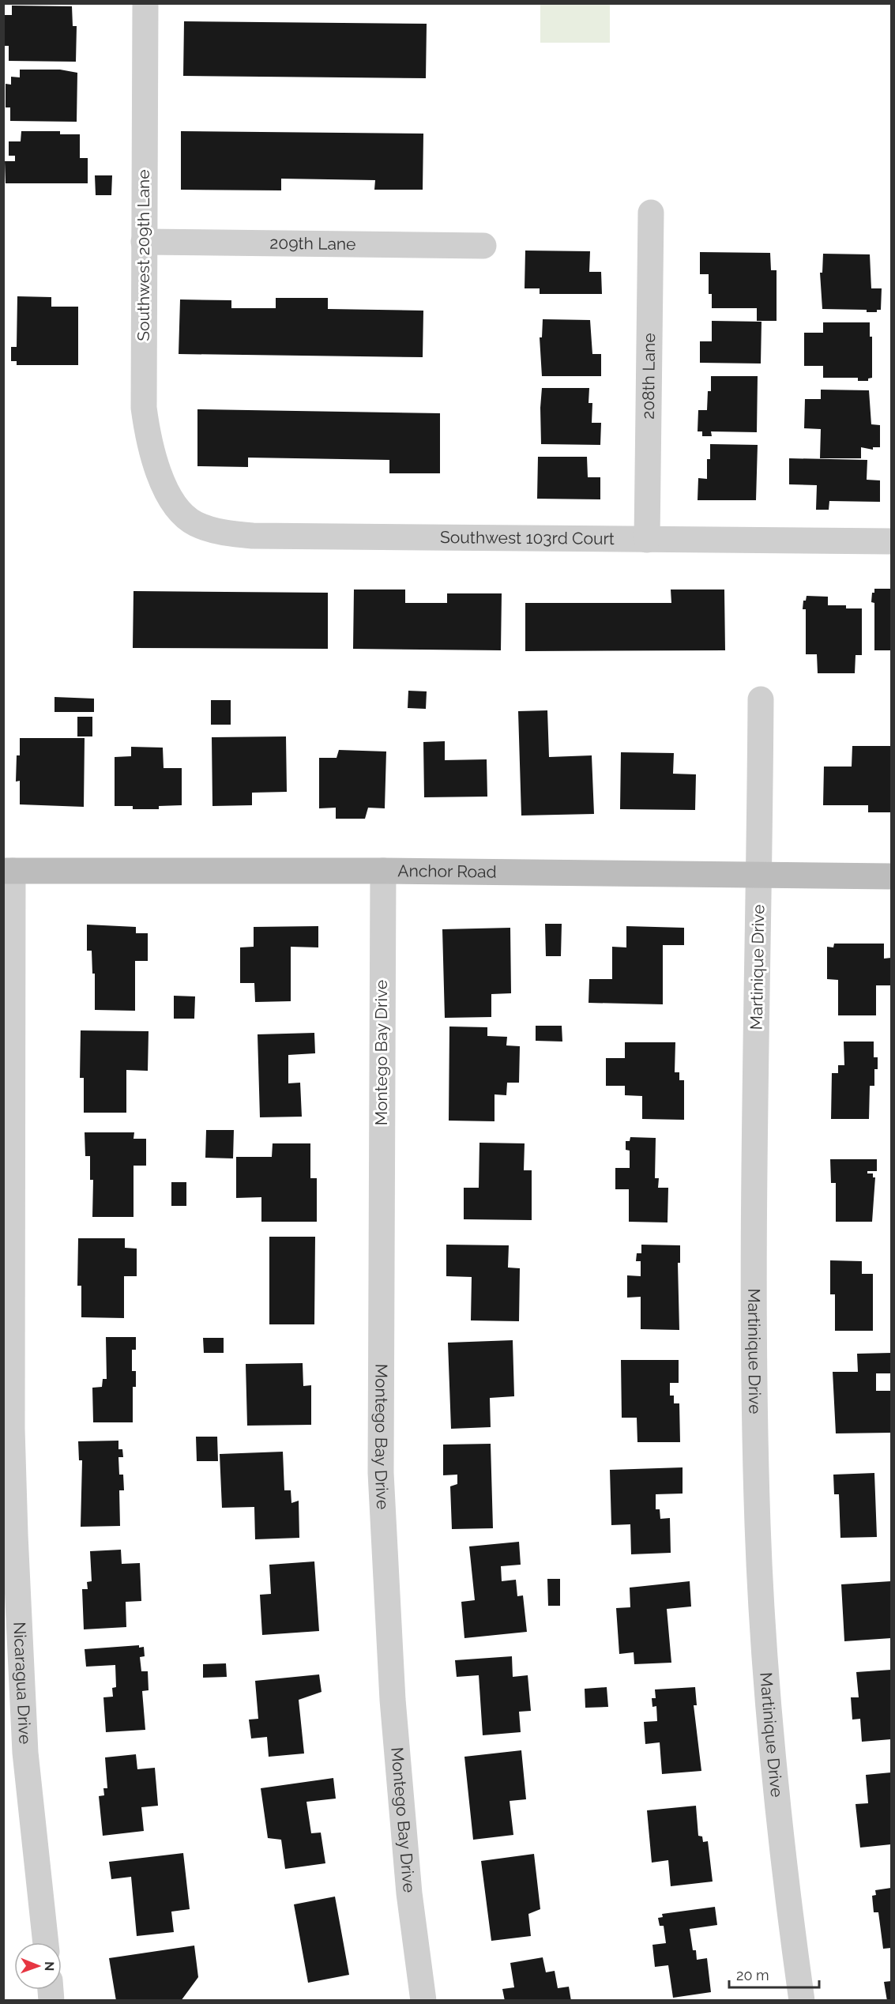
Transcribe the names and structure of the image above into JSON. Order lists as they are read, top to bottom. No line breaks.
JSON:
{"streets":{"street":["209th Lane","Southwest 209th Lane","208th Lane","Southwest 103rd Court","Anchor Road","Martinique Drive","Montego Bay Drive","Nicaragua Drive"]},"crossings":[["209th Lane","Southwest 209th Lane"],["Southwest 209th Lane","Southwest 103rd Court"],["208th Lane","Southwest 103rd Court"],["Anchor Road","Martinique Drive"],["Anchor Road","Montego Bay Drive"],["Anchor Road","Nicaragua Drive"]],"scale_bar":"20 m","north":"right"}
